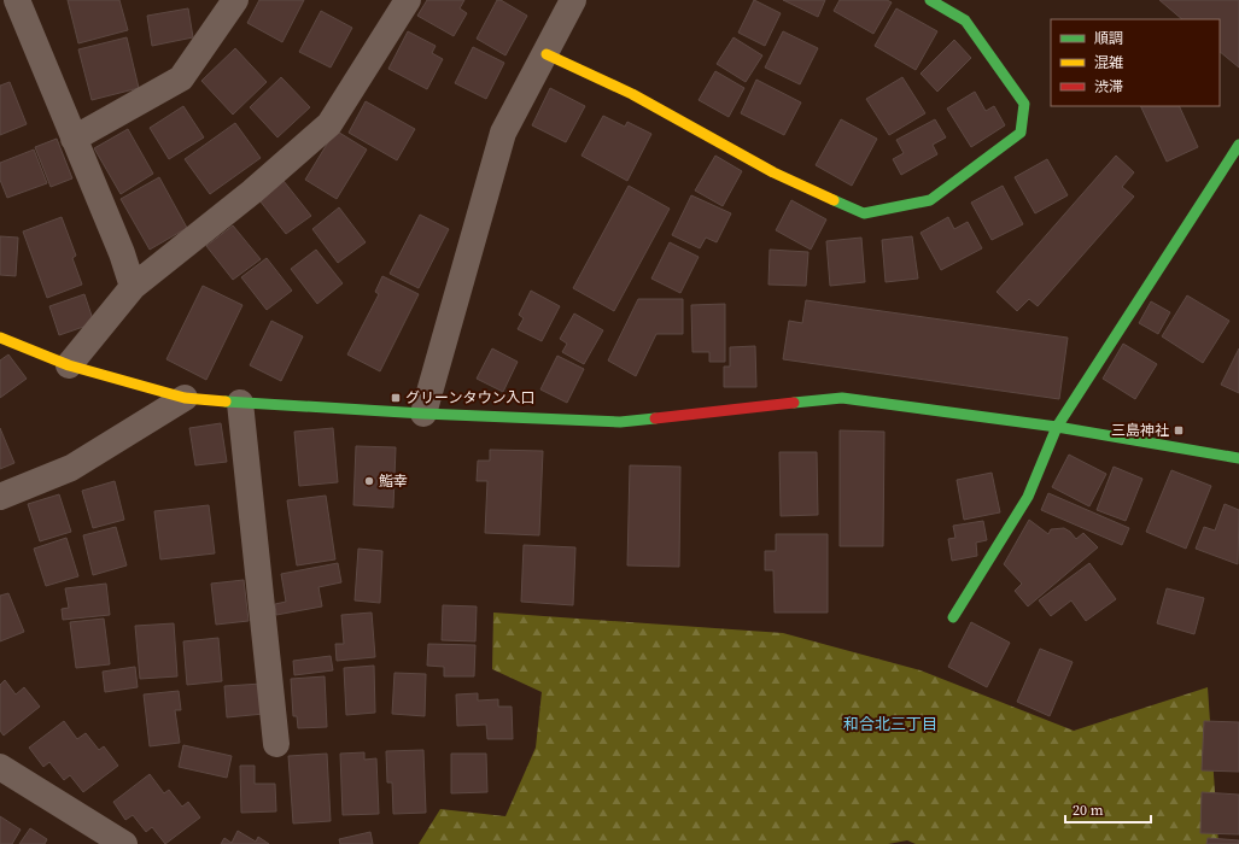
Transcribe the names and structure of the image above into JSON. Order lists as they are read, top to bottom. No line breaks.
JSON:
{"districts":["和合北三丁目"],"places":{"transit":["グリーンタウン入口","三島神社"],"other":["鮨幸"]},"legend":["順調","混雑","渋滞"],"scale_bar":"20 m"}
